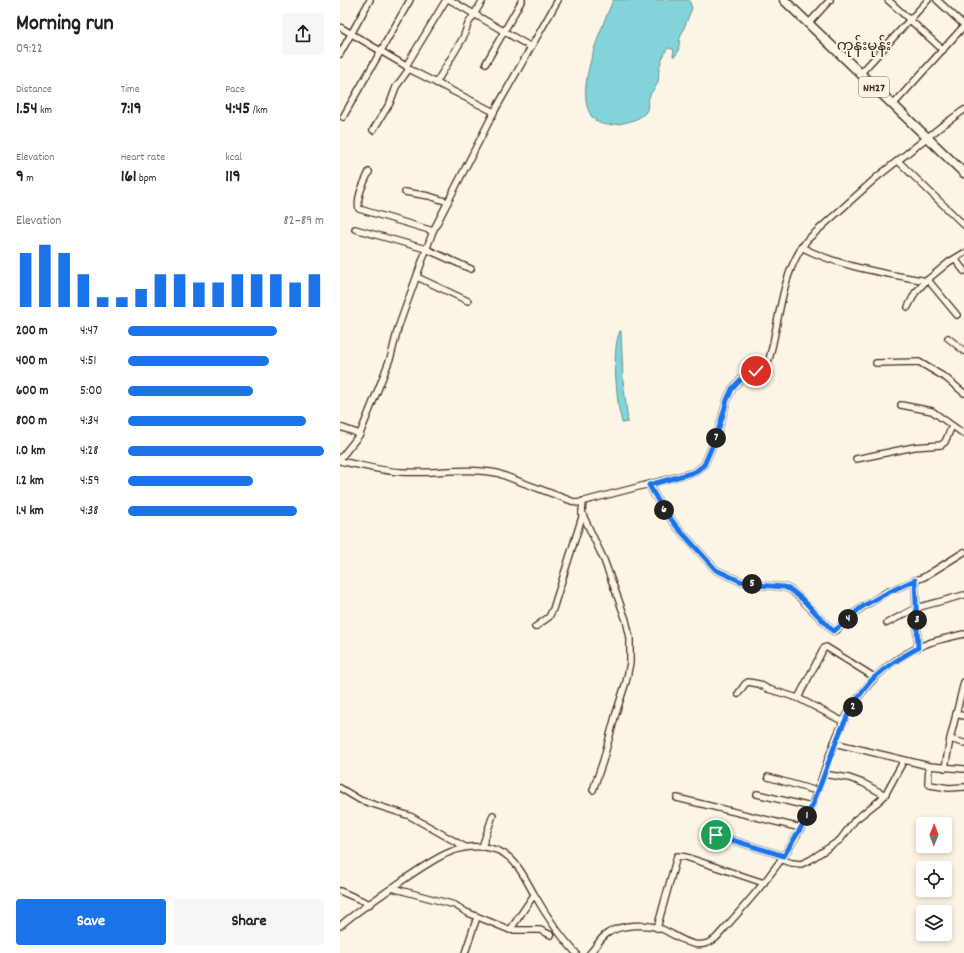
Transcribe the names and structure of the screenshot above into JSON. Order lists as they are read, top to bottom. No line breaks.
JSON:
{"streets":{"highway":["NH27"]},"districts":["ကုန်းမုန်း"],"north":"top","page":{"heading":["Morning run","09:22"],"stats":[["Distance","1.54 km"],["Time","7:19"],["Pace","4:45 /km"],["Elevation","9 m"],["Heart rate","161 bpm"],["kcal","119"]],"chart":["Elevation","82–89 m"],"list":[{"name":"200 m","note":"4:47"},{"name":"400 m","note":"4:51"},{"name":"600 m","note":"5:00"},{"name":"800 m","note":"4:34"},{"name":"1.0 km","note":"4:28"},{"name":"1.2 km","note":"4:59"},{"name":"1.4 km","note":"4:38"}],"pins":["7","6","5","4","3","2","1"],"buttons":["Save","Share"]}}
